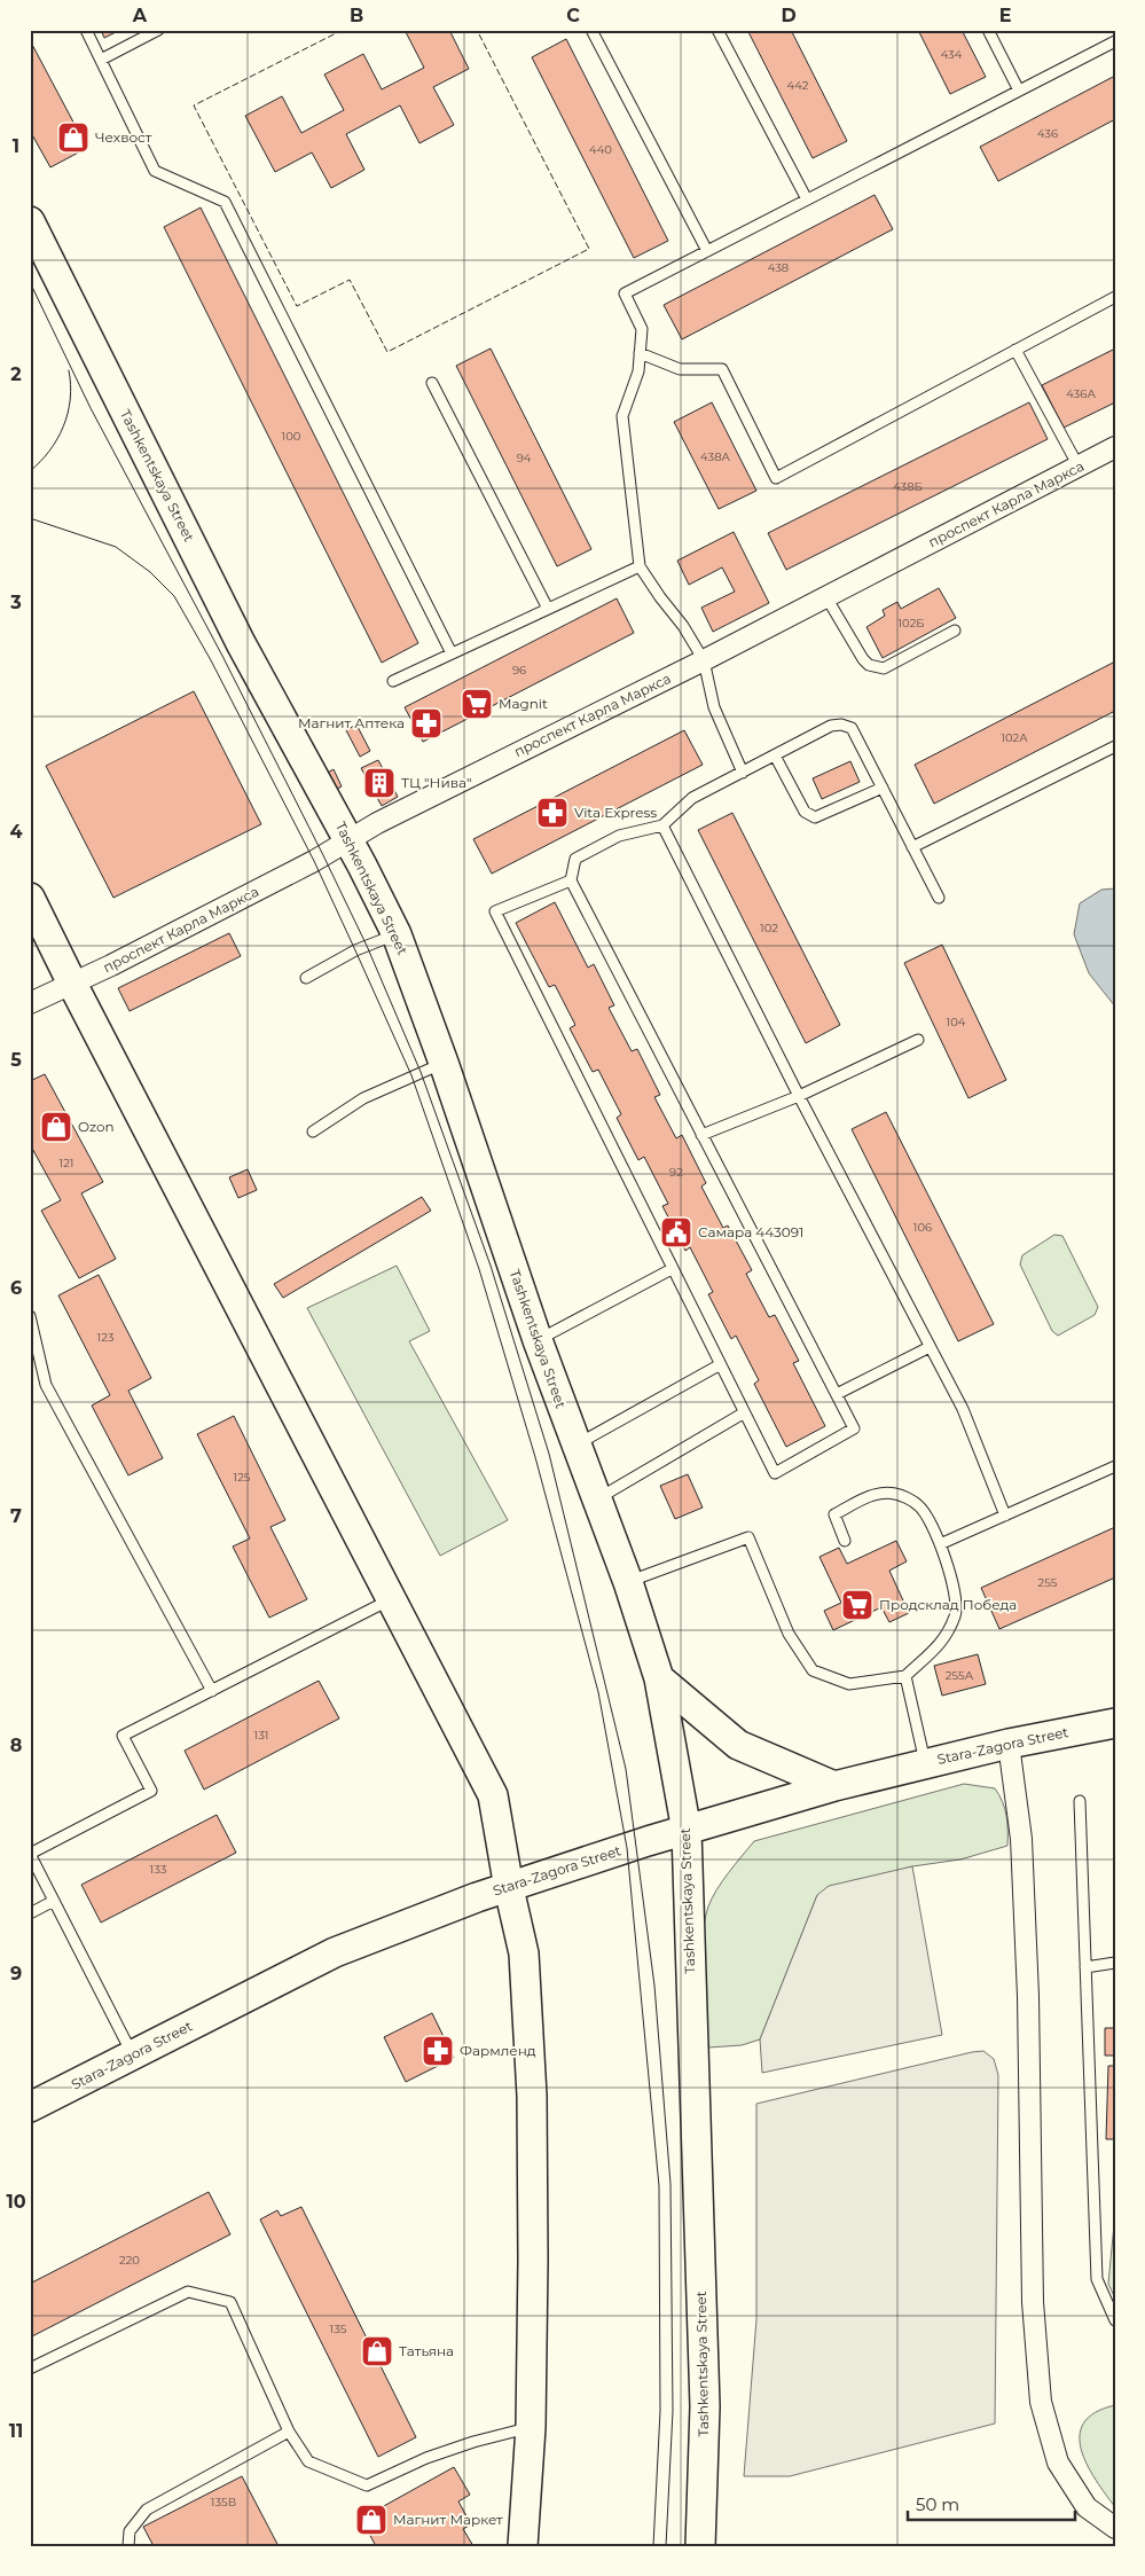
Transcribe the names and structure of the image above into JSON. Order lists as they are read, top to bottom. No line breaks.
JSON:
{"streets":{"main road":["Tashkentskaya Street","Stara-Zagora Street"],"street":["проспект Карла Маркса"]},"crossings":[["Tashkentskaya Street","проспект Карла Маркса"],["Tashkentskaya Street","Stara-Zagora Street"]],"places":{"shop":["Чехвост","Ozon","Татьяна","Магнит Маркет"],"supermarket":["Magnit","Продсклад Победа"],"pharmacy":["Магнит Аптека","Vita Express","Фармленд"],"building":["ТЦ \"Нива\""],"public building":["Самара 443091"]},"house_numbers":["434","442","436","440","438","436А","100","438А","94","438Б","102Б","96","102А","102","104","121","92","106","123","125","255","255А","131","133","220","135","135В"],"scale_bar":"50 m","grid":{"columns":["A","B","C","D","E"],"rows":["1","2","3","4","5","6","7","8","9","10","11"]}}
